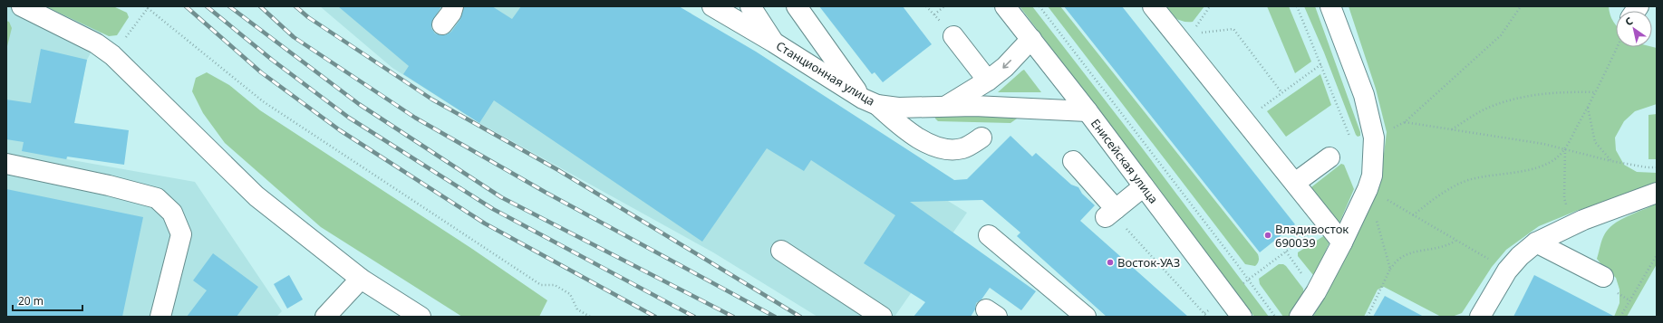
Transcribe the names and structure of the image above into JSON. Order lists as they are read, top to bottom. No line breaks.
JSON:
{"streets":{"street":["Станционная улица","Енисейская улица"]},"crossings":[["Станционная улица","Енисейская улица"]],"places":["Владивосток 690039","Восток-УАЗ"],"scale_bar":"20 m","north":"top left"}
